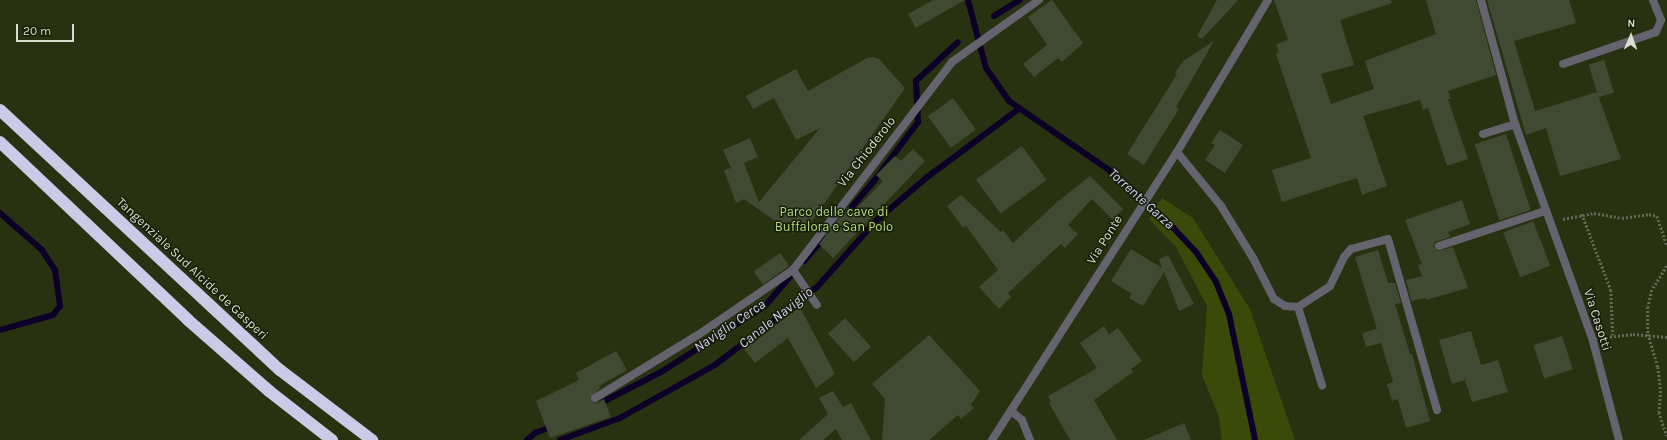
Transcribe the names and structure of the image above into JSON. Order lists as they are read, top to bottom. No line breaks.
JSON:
{"streets":{"highway":["Tangenziale Sud Alcide de Gasperi"],"street":["Via Chioderolo","Via Ponte","Via Casotti"]},"water":["Torrente Garza","Canale Naviglio","Naviglio Cerca"],"parks":["Parco delle cave di Buffalora e San Polo"],"scale_bar":"20 m","north":"top"}
